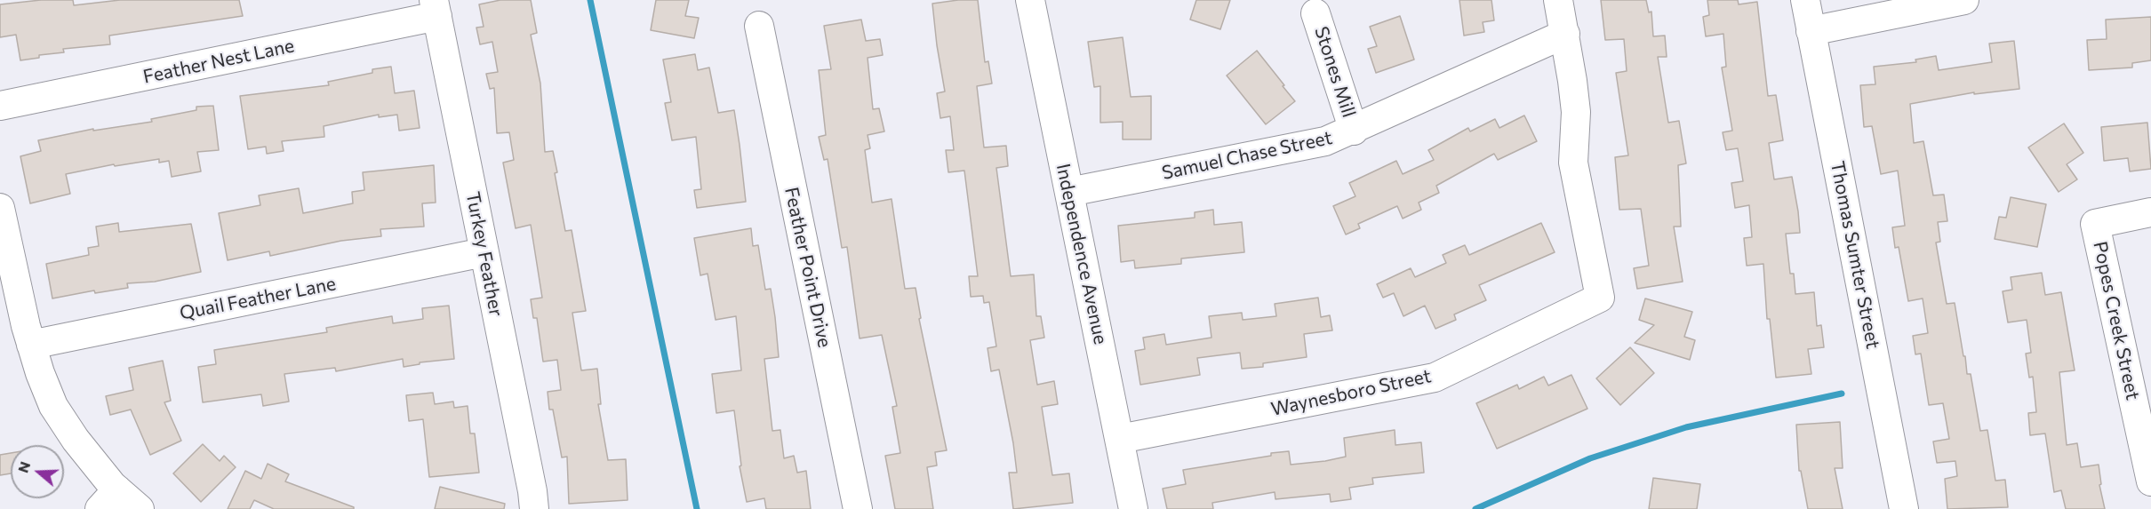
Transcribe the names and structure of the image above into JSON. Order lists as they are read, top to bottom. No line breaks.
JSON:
{"streets":{"street":["Feather Nest Lane","Stones Mill","Samuel Chase Street","Turkey Feather","Independence Avenue","Thomas Sumter Street","Feather Point Drive","Quail Feather Lane","Popes Creek Street","Waynesboro Street"]},"crossings":[["Feather Nest Lane","Turkey Feather"],["Stones Mill","Samuel Chase Street"],["Samuel Chase Street","Independence Avenue"],["Samuel Chase Street","Waynesboro Street"],["Turkey Feather","Quail Feather Lane"],["Independence Avenue","Waynesboro Street"]],"north":"left"}
